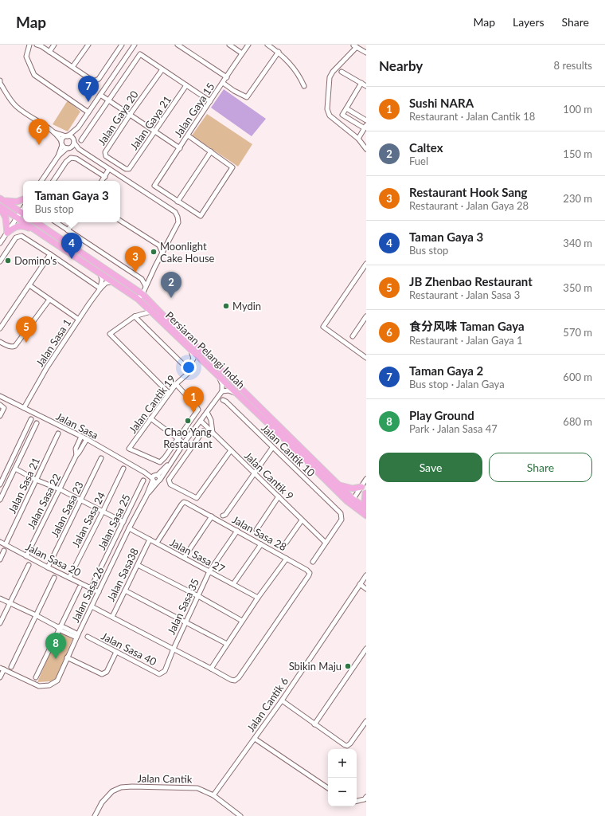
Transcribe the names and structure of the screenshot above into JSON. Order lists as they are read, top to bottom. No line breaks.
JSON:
{"streets":{"main road":["Persiaran Pelangi Indah"],"street":["Jalan Gaya 15","Jalan Gaya 20","Jalan Gaya 21","Jalan Sasa 1","Jalan Cantik 19","Jalan Sasa","Jalan Cantik 10","Jalan Cantik 9","Jalan Sasa 21","Jalan Sasa 22","Jalan Sasa 23","Jalan Sasa 24","Jalan Sasa 25","Jalan Sasa 28","Jalan Sasa 27","Jalan Sasa 20","Jalan Sasa38","Jalan Sasa 26","Jalan Sasa 35","Jalan Sasa 40","Jalan Cantik 6","Jalan Cantik"]},"crossings":[["Jalan Gaya 20","Jalan Gaya 21"],["Jalan Sasa 1","Persiaran Pelangi Indah"],["Jalan Sasa 1","Jalan Sasa"],["Jalan Sasa","Jalan Sasa 22"],["Jalan Sasa","Jalan Sasa 26"],["Jalan Cantik 10","Jalan Cantik 9"],["Jalan Sasa 21","Jalan Sasa 20"],["Jalan Sasa 22","Jalan Sasa 20"],["Jalan Sasa 23","Jalan Sasa 20"],["Jalan Sasa 24","Jalan Sasa 20"],["Jalan Sasa 25","Jalan Sasa 20"],["Jalan Sasa 28","Jalan Sasa 27"],["Jalan Sasa 28","Jalan Sasa 35"],["Jalan Sasa 27","Jalan Sasa38"],["Jalan Sasa 27","Jalan Sasa 26"],["Jalan Sasa 27","Jalan Sasa 35"],["Jalan Sasa 20","Jalan Sasa 26"],["Jalan Sasa 35","Jalan Sasa 40"],["Jalan Cantik 6","Jalan Cantik"]],"places":["Moonlight Cake House","Domino's","Mydin","Chao Yang Restaurant","Sbikin Maju"],"page":{"header":"Map","nav":["Map","Layers","Share"],"heading":["Nearby","8 results"],"pins":["7","6","4","3","2","5","1","8"],"list":[{"mark":"1","name":"Sushi NARA","note":"Restaurant · Jalan Cantik 18","value":"100 m"},{"mark":"2","name":"Caltex","note":"Fuel","value":"150 m"},{"mark":"3","name":"Restaurant Hook Sang","note":"Restaurant · Jalan Gaya 28","value":"230 m"},{"mark":"4","name":"Taman Gaya 3","note":"Bus stop","value":"340 m"},{"mark":"5","name":"JB Zhenbao Restaurant","note":"Restaurant · Jalan Sasa 3","value":"350 m"},{"mark":"6","name":"食分风味 Taman Gaya","note":"Restaurant · Jalan Gaya 1","value":"570 m"},{"mark":"7","name":"Taman Gaya 2","note":"Bus stop · Jalan Gaya","value":"600 m"},{"mark":"8","name":"Play Ground","note":"Park · Jalan Sasa 47","value":"680 m"}],"popup":["Taman Gaya 3","Bus stop"],"buttons":["Save","Share"],"map_buttons":["+","−"]}}
